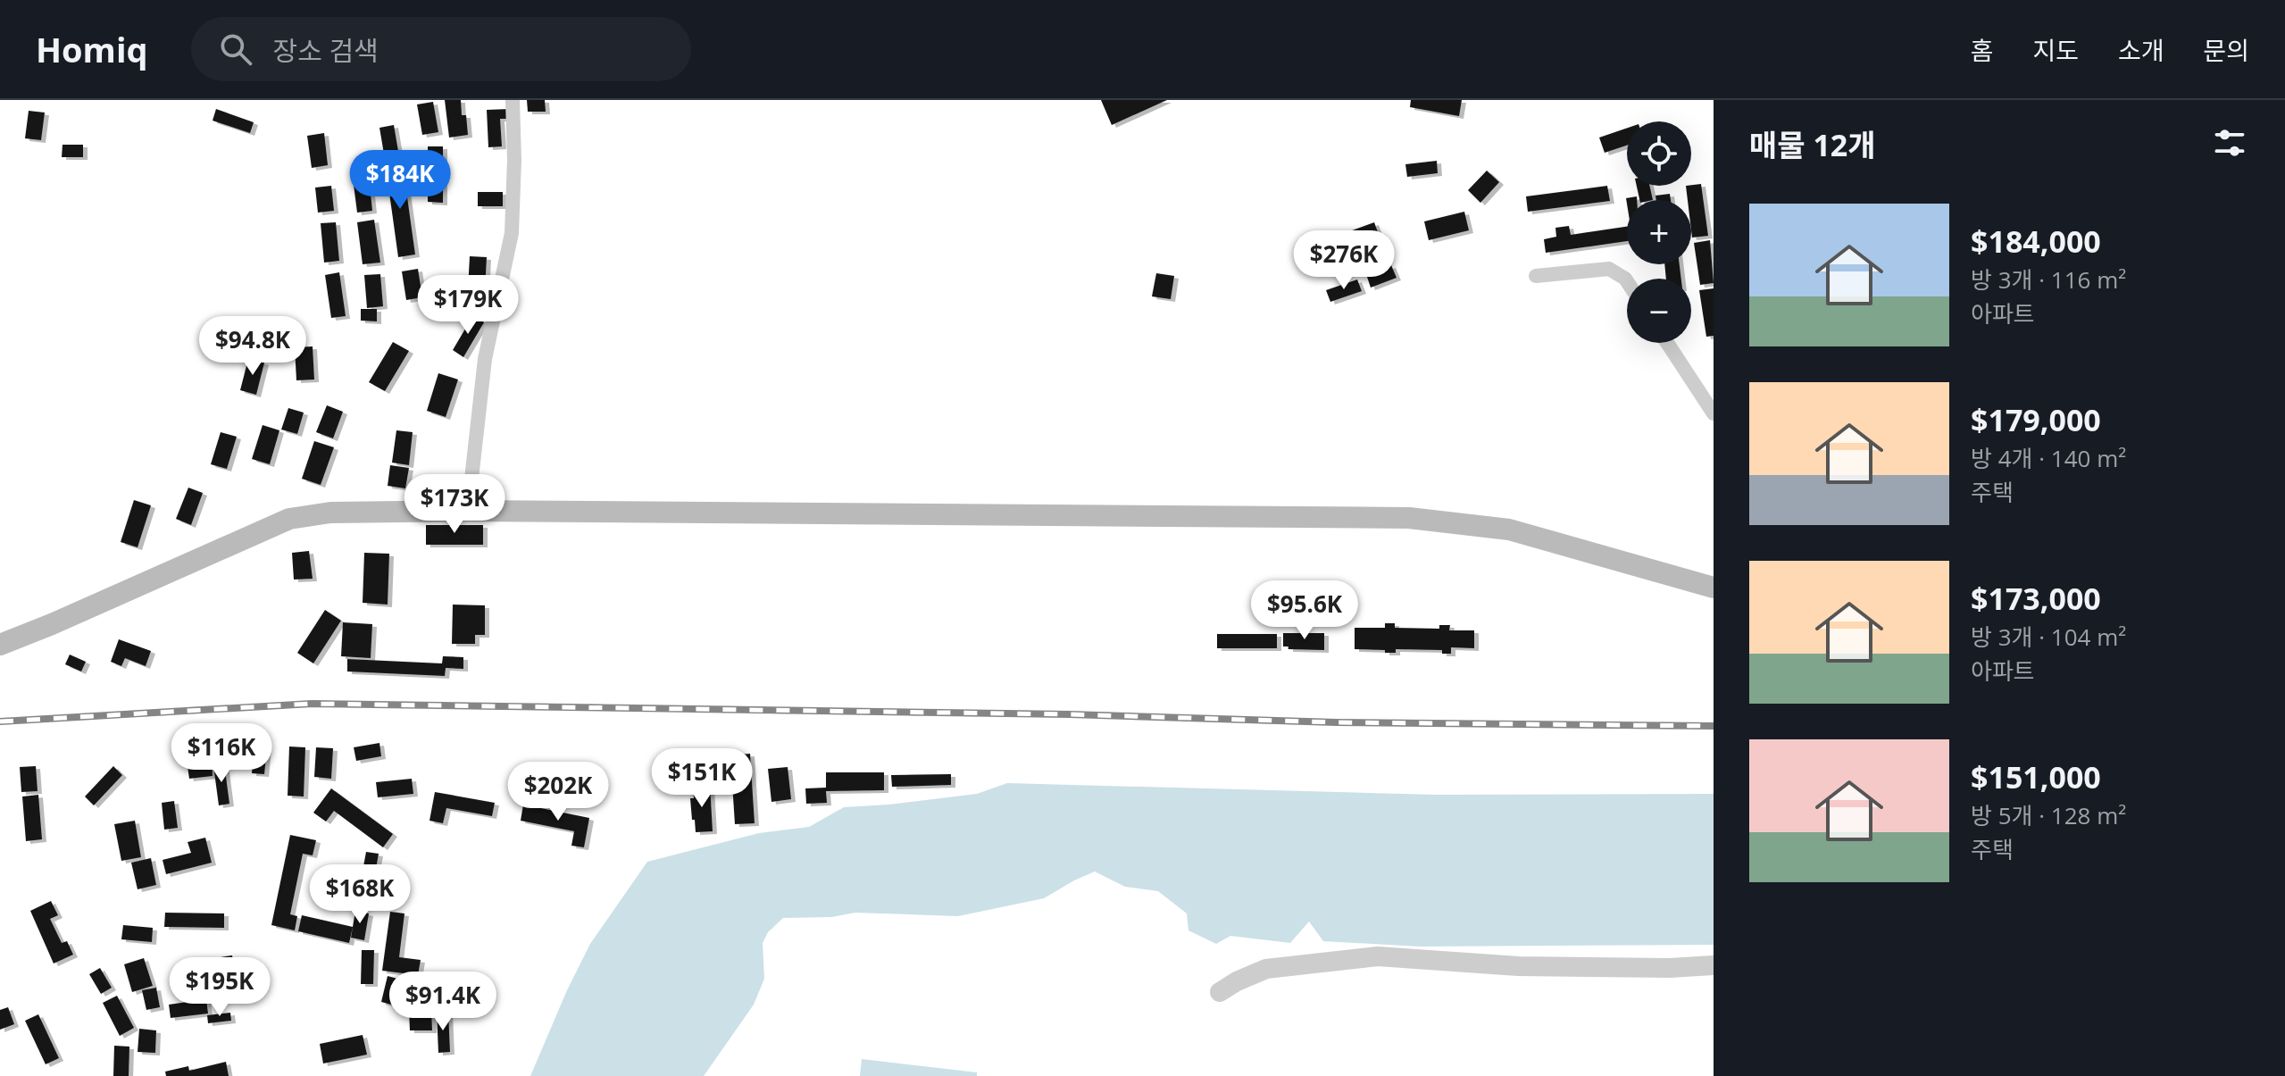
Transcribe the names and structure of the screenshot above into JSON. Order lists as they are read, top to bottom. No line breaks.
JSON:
{"page":{"header":"Homiq","search":"장소 검색","nav":["홈","지도","소개","문의"],"heading":"매물 12개","map_buttons":["+","−"],"price":["$184K","$276K","$179K","$94.8K","$173K","$95.6K","$116K","$151K","$202K","$168K","$195K","$91.4K"],"list":[{"name":"$184,000","note":"방 3개 · 116 m² · 아파트"},{"name":"$179,000","note":"방 4개 · 140 m² · 주택"},{"name":"$173,000","note":"방 3개 · 104 m² · 아파트"},{"name":"$151,000","note":"방 5개 · 128 m² · 주택"}]}}
